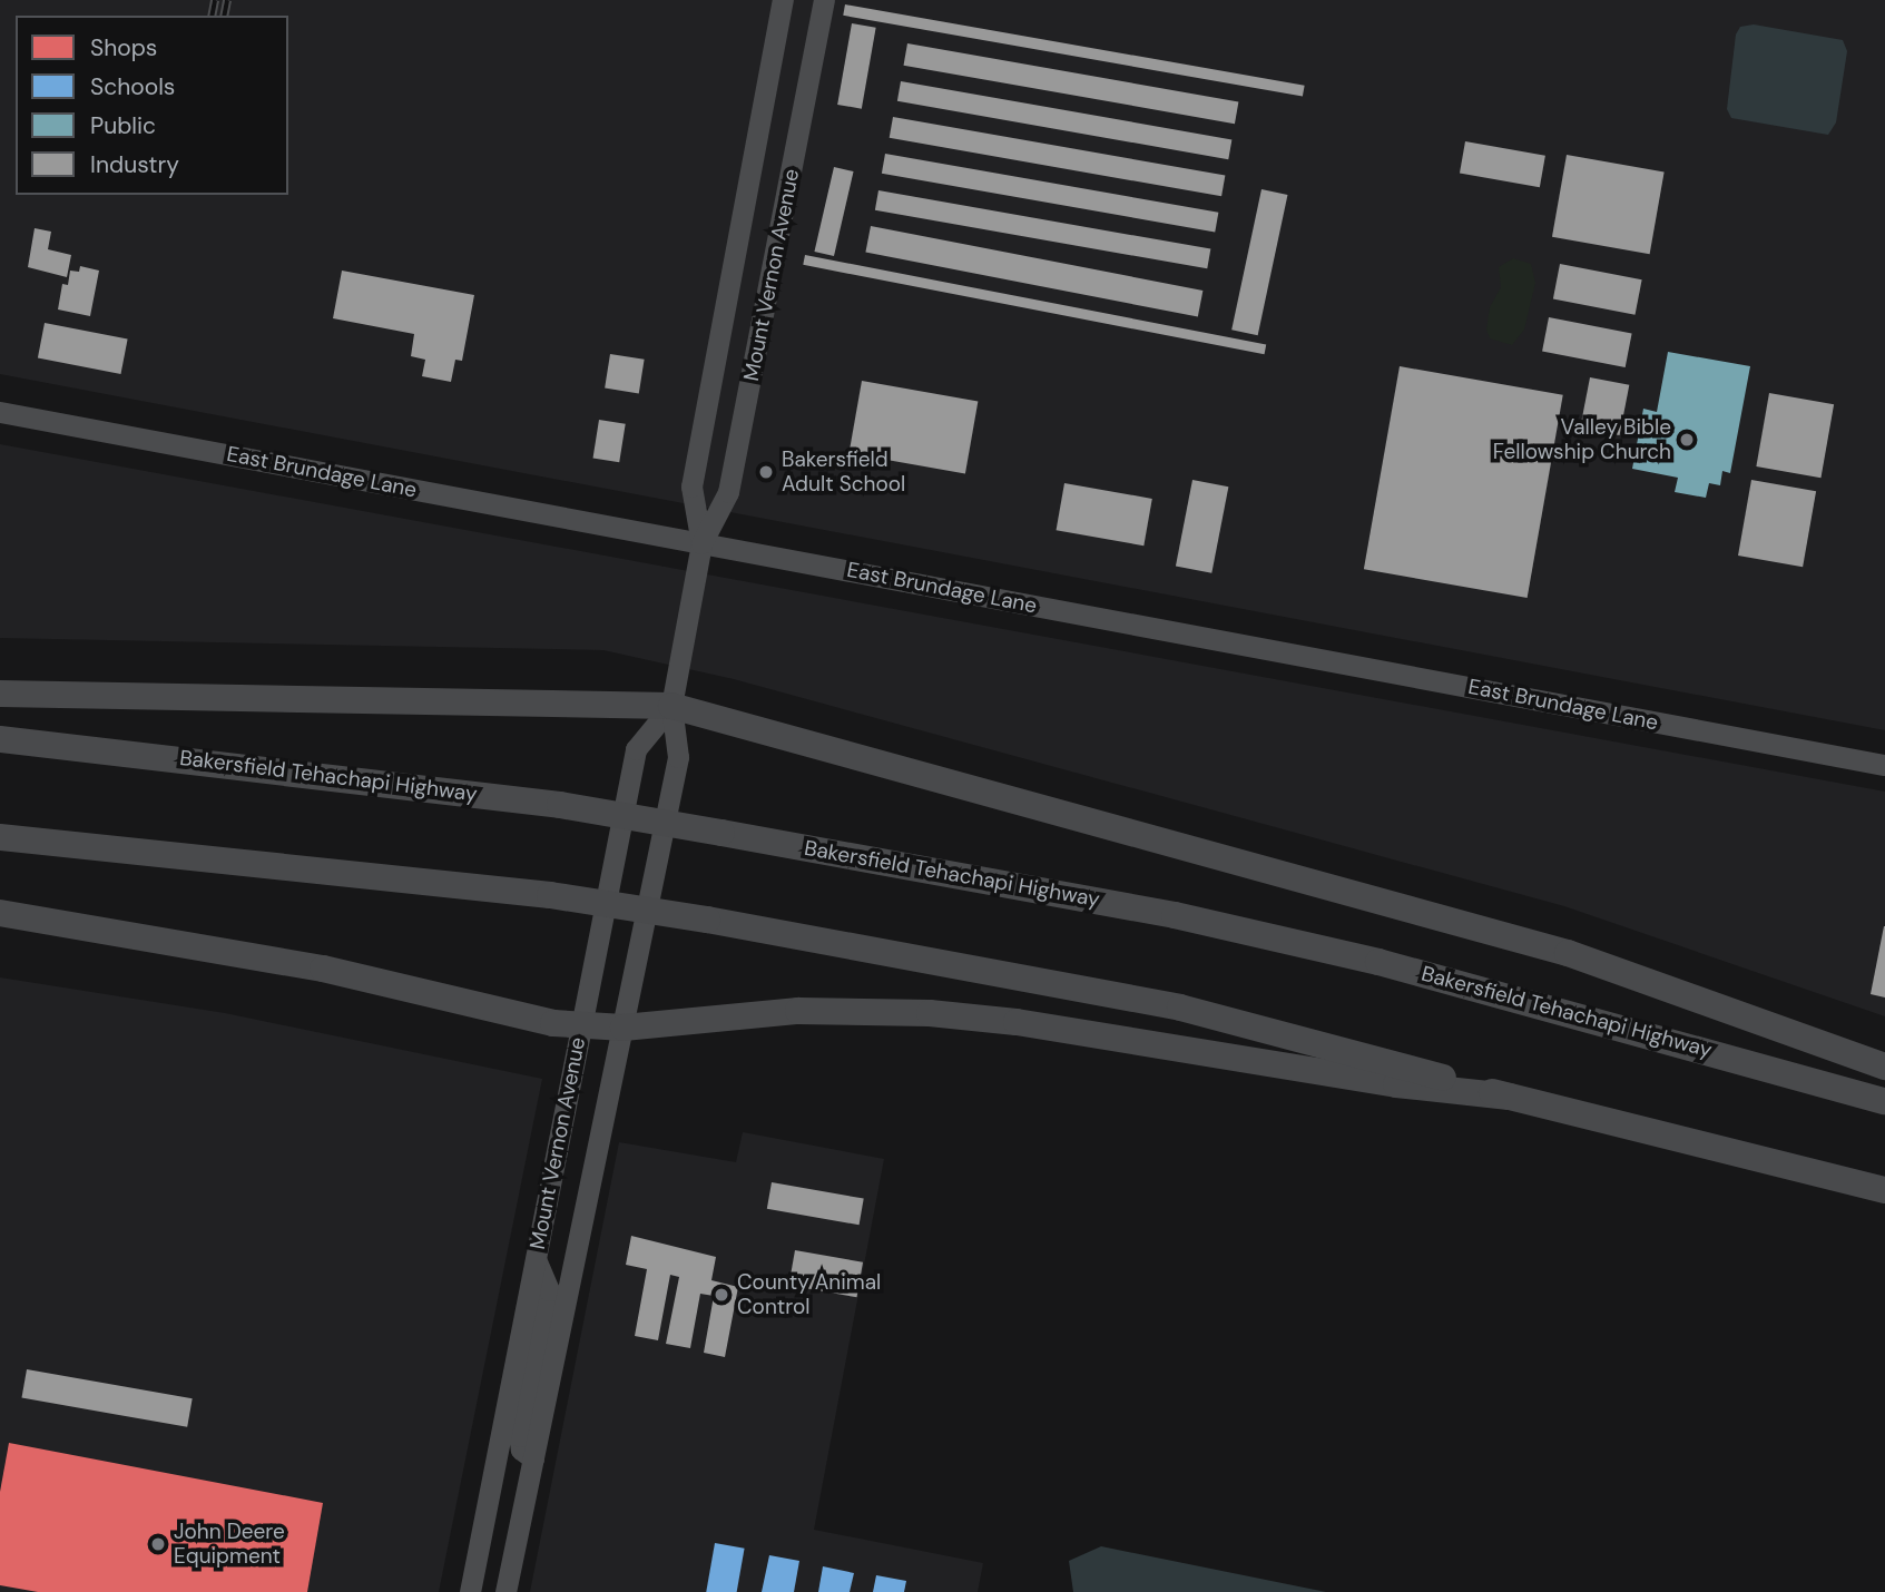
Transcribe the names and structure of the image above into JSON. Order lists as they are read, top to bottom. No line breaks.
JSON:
{"streets":{"highway":["Bakersfield Tehachapi Highway"],"main road":["Mount Vernon Avenue","East Brundage Lane"]},"crossings":[["Mount Vernon Avenue","East Brundage Lane"]],"places":["Valley Bible Fellowship Church","Bakersfield Adult School","County Animal Control","John Deere Equipment"],"legend":["Shops","Schools","Public","Industry"]}
